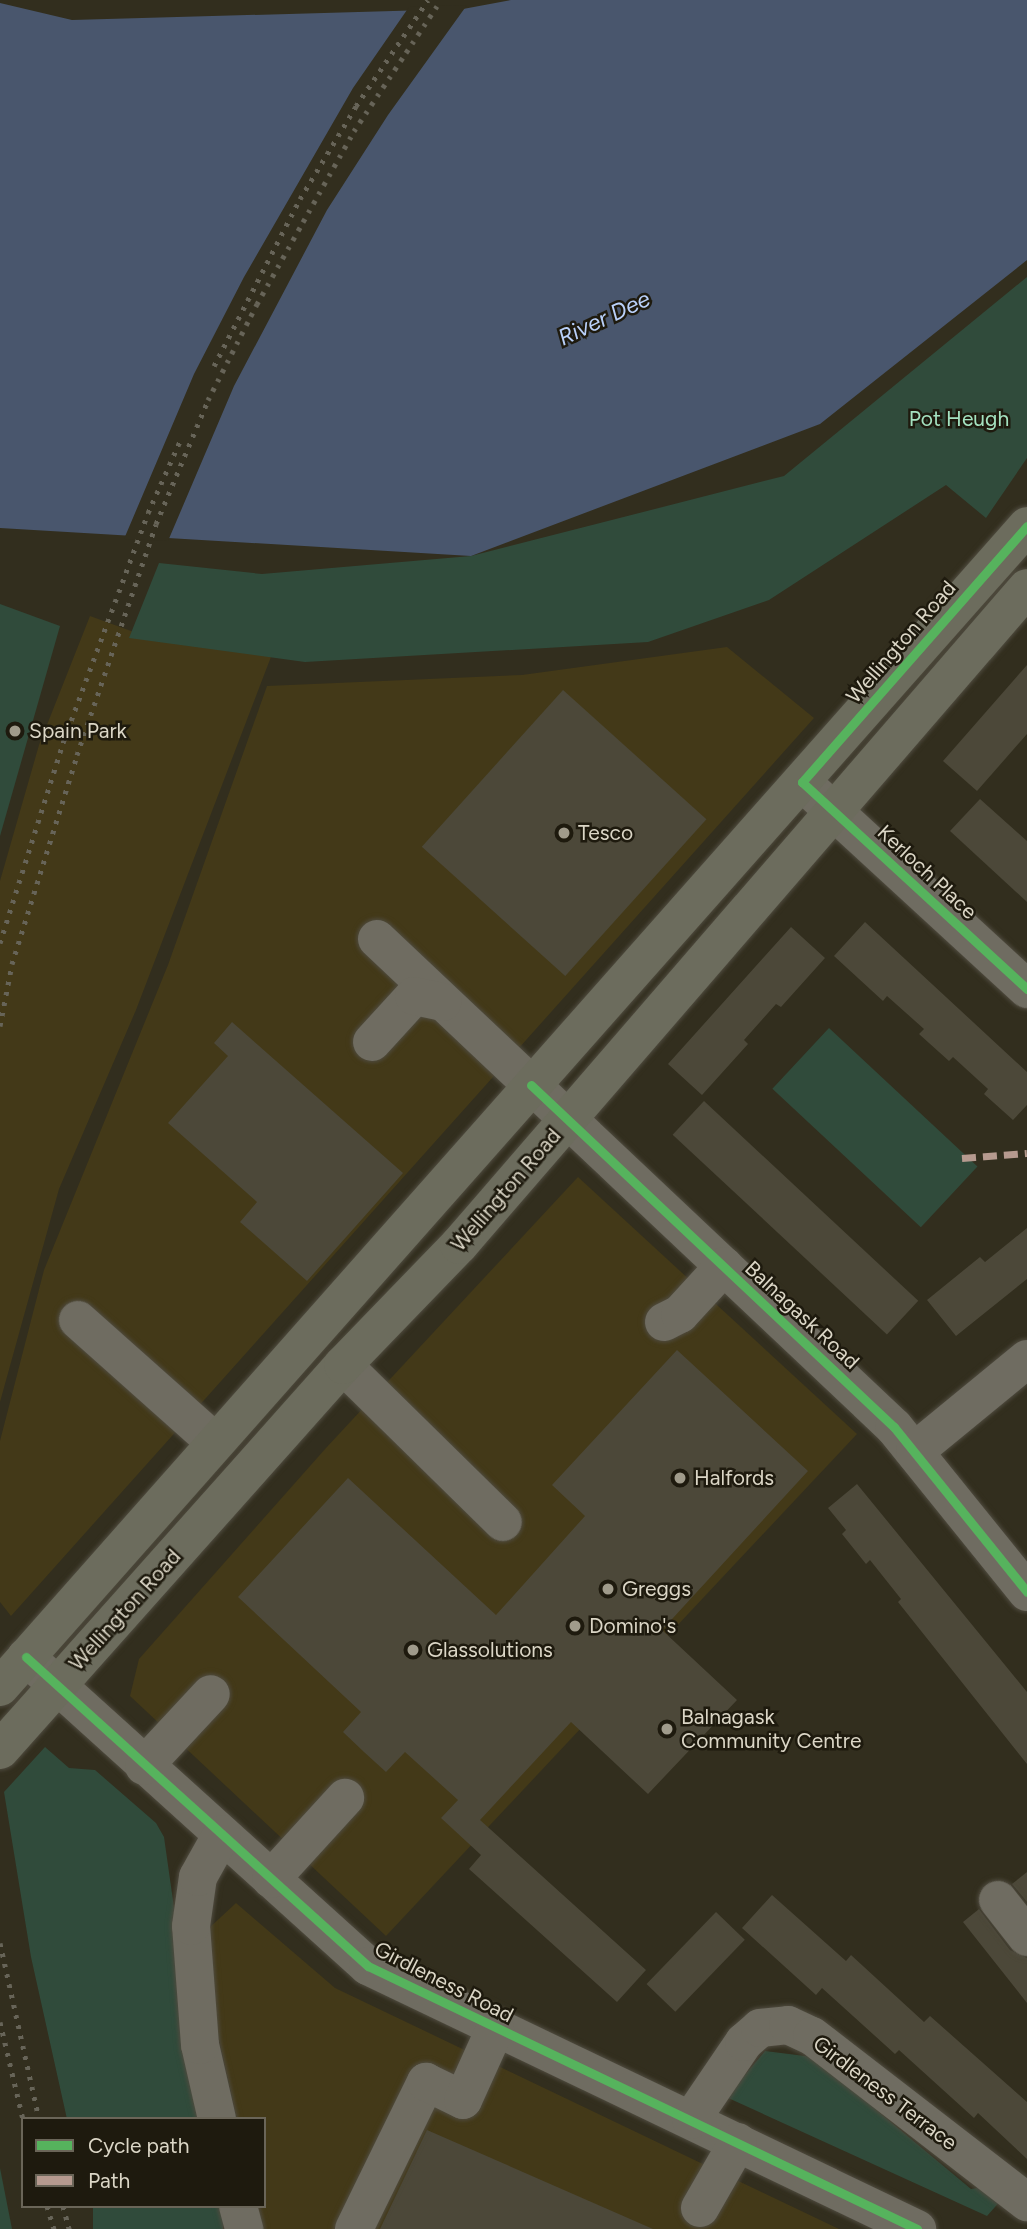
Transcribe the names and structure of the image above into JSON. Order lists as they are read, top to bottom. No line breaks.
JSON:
{"streets":{"main road":["Wellington Road"],"street":["Kerloch Place","Balnagask Road","Girdleness Road","Girdleness Terrace"]},"crossings":[["Wellington Road","Kerloch Place"],["Wellington Road","Balnagask Road"],["Wellington Road","Girdleness Road"],["Girdleness Road","Girdleness Terrace"]],"water":["River Dee"],"parks":["Pot Heugh"],"places":["Spain Park","Tesco","Halfords","Greggs","Domino's","Glassolutions","Balnagask Community Centre"],"legend":["Cycle path","Path"]}
